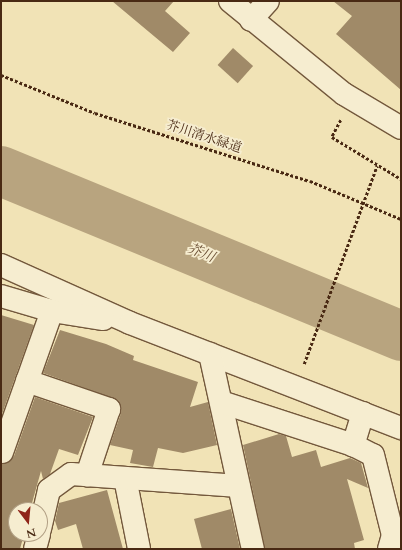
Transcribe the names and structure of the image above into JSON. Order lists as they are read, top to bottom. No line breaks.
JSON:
{"streets":{"path":["芥川清水緑道"]},"water":["芥川"],"north":"bottom"}
